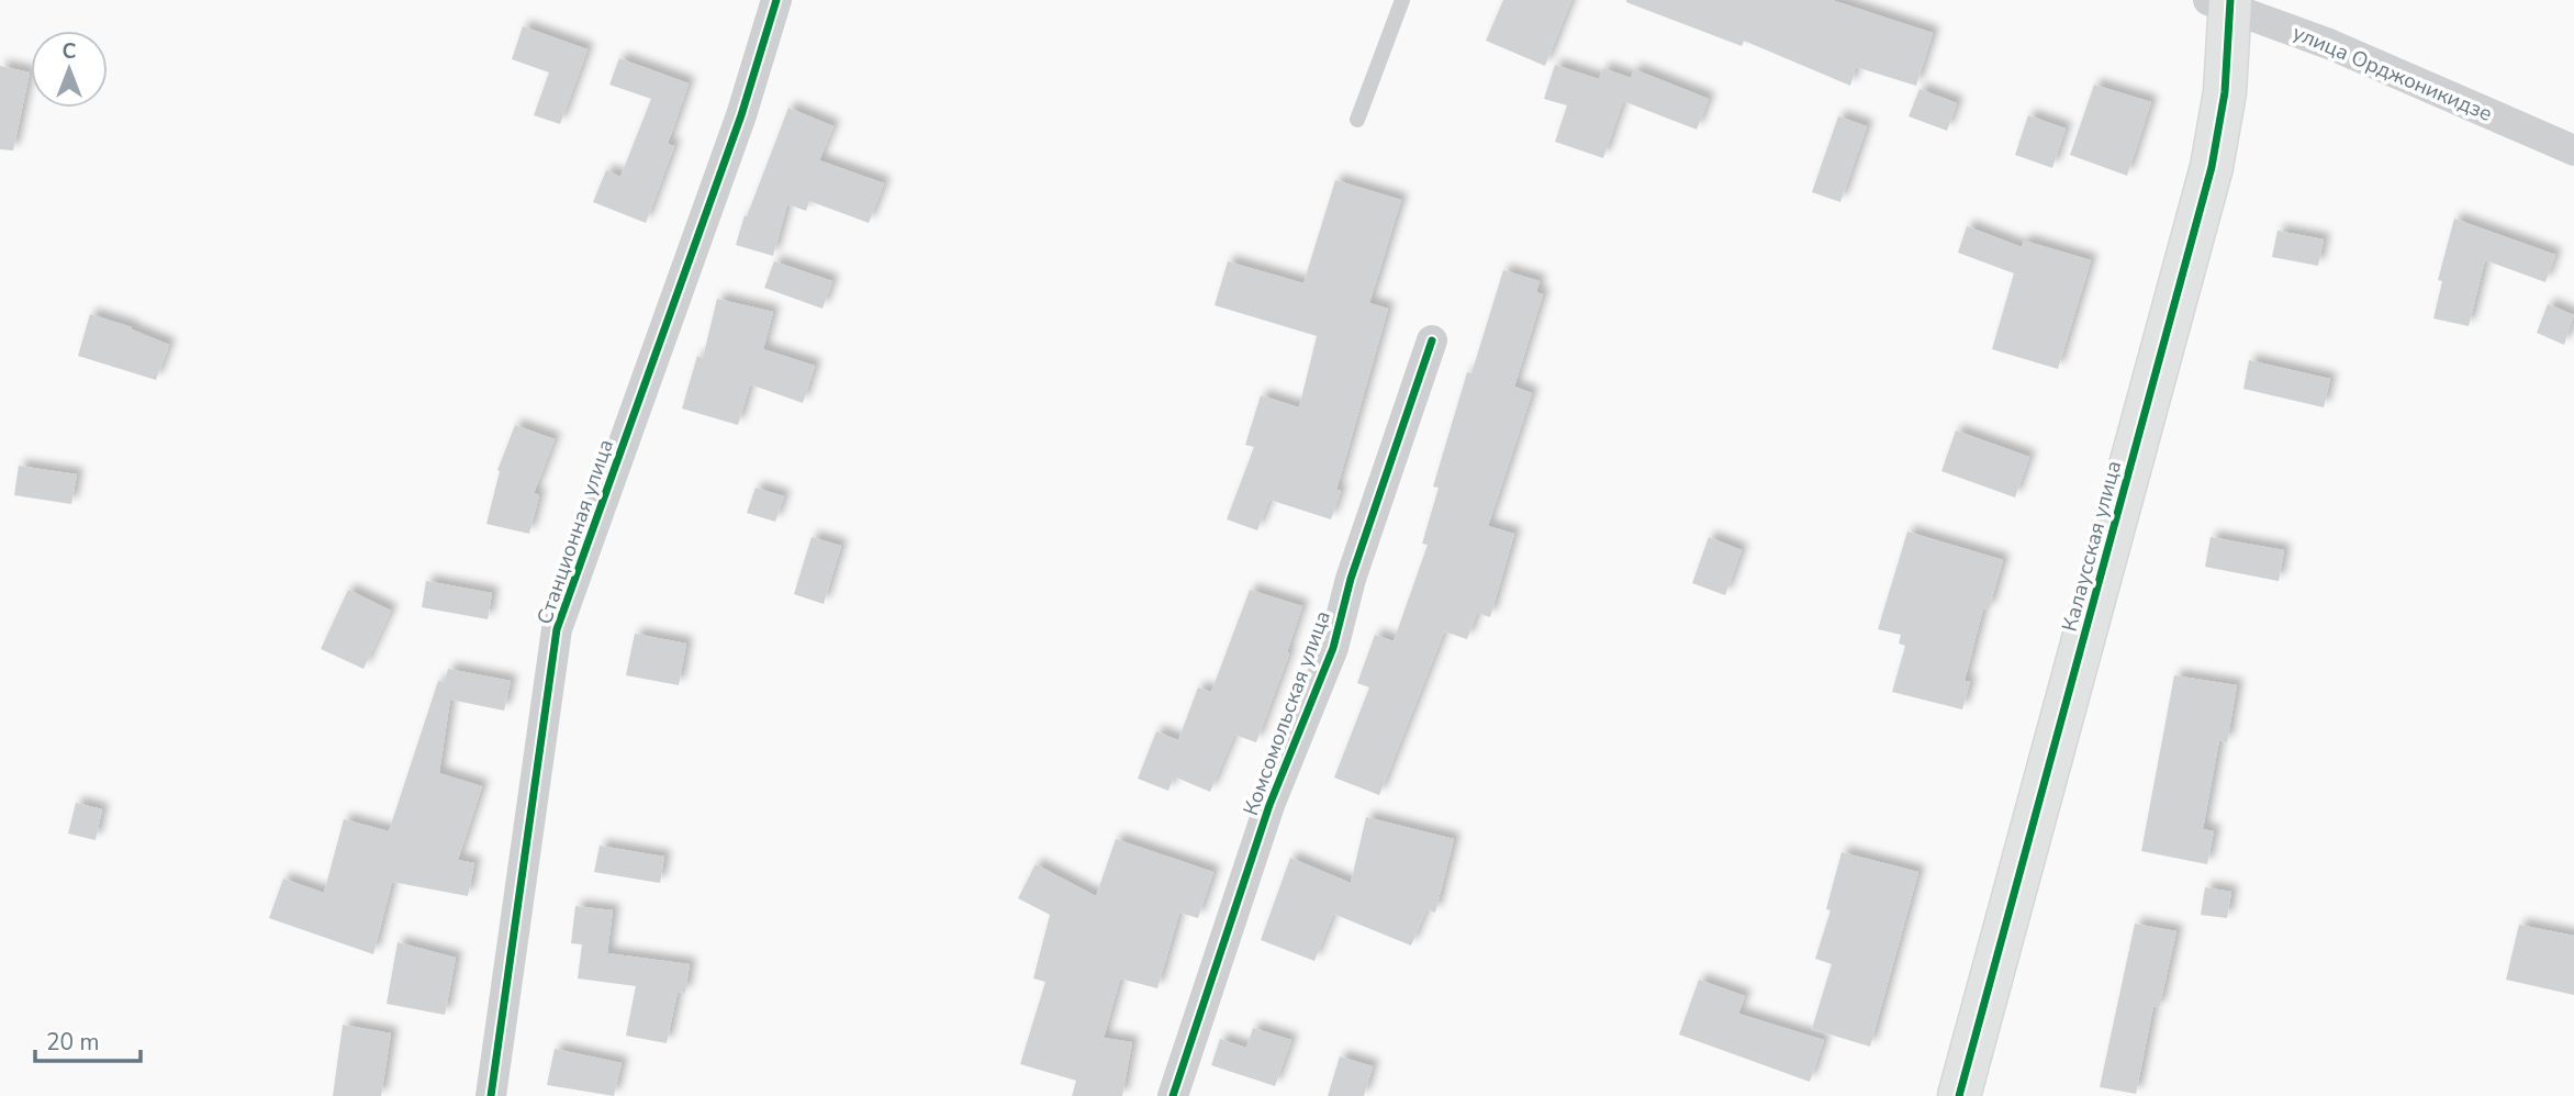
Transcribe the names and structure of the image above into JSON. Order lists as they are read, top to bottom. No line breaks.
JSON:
{"streets":{"street":["улица Орджоникидзе","Станционная улица","Калаусская улица","Комсомольская улица"]},"crossings":[["улица Орджоникидзе","Калаусская улица"]],"scale_bar":"20 m","north":"top"}
